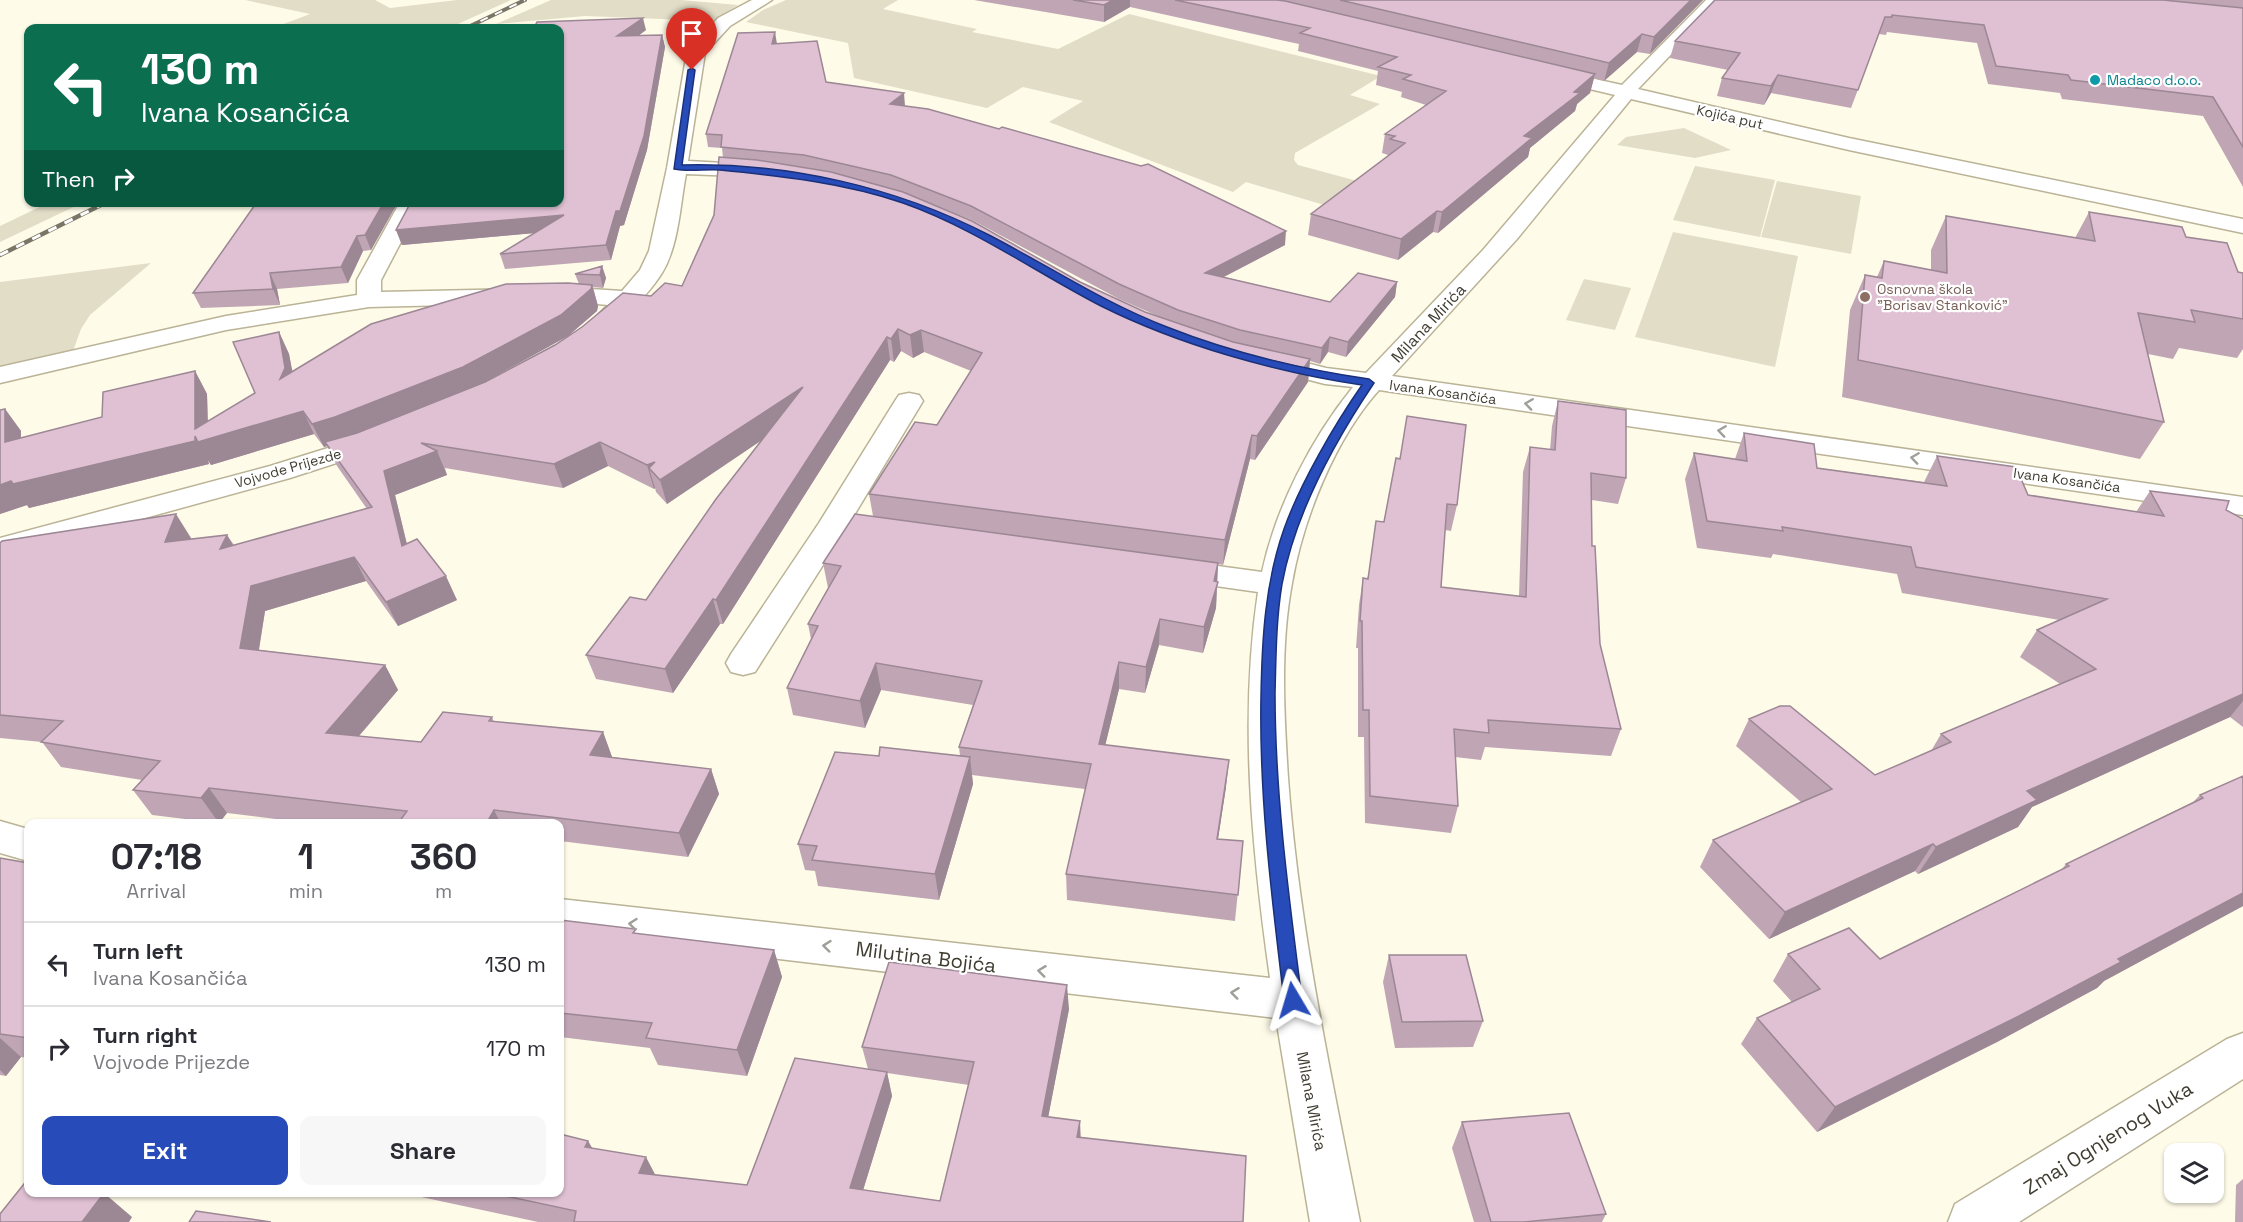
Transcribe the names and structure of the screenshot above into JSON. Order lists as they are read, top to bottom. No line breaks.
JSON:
{"streets":{"street":["Kojića put","Milana Mirića","Ivana Kosančića","Vojvode Prijezde","Milutina Bojića","Zmaj Ognjenog Vuka"]},"crossings":[["Kojića put","Milana Mirića"],["Milana Mirića","Ivana Kosančića"],["Milana Mirića","Milutina Bojića"]],"one_way":["Ivana Kosančića","Milutina Bojića"],"places":["Madaco d.o.o.","Osnovna škola \"Borisav Stanković\""],"page":{"turn":["130 m","Ivana Kosančića"],"then":"Then","eta":["07:18","Arrival","1","min","360","m"],"list":[{"name":"Turn left","note":"Ivana Kosančića","value":"130 m"},{"name":"Turn right","note":"Vojvode Prijezde","value":"170 m"}],"buttons":["Exit","Share"]}}
